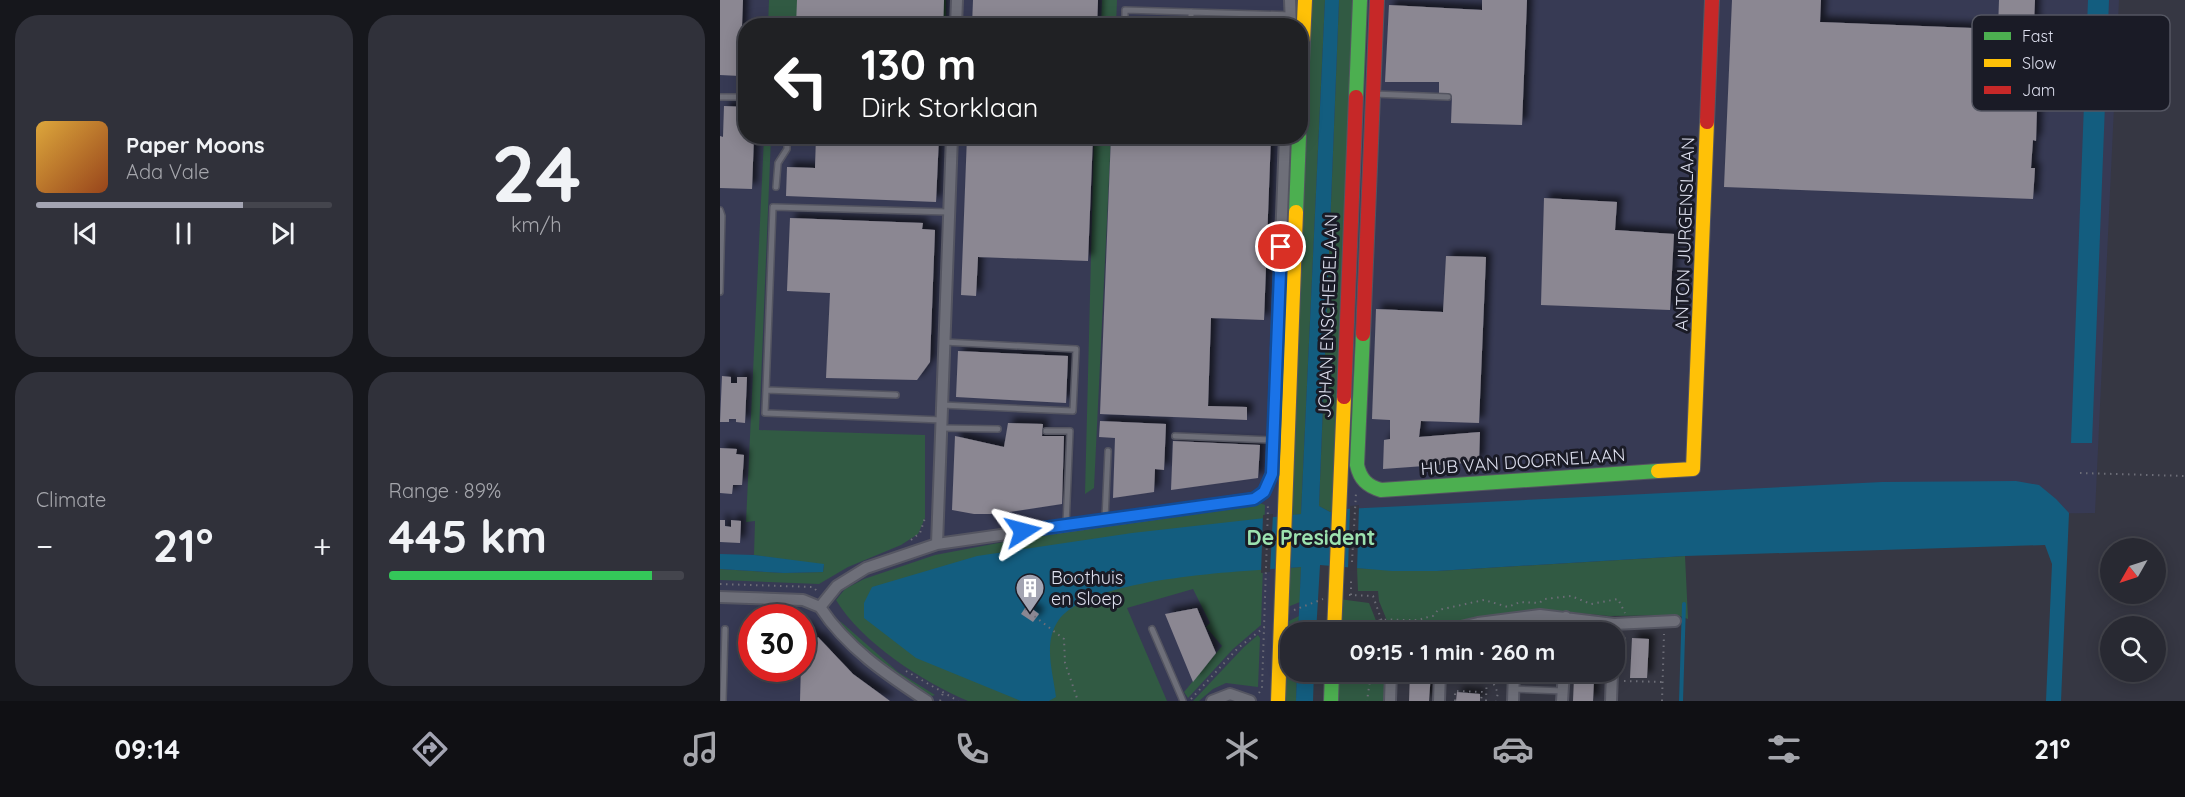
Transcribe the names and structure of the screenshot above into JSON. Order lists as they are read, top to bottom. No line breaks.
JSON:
{"streets":{"street":["ANTON JURGENSLAAN","JOHAN ENSCHEDELAAN","HUB VAN DOORNELAAN"]},"crossings":[["ANTON JURGENSLAAN","HUB VAN DOORNELAAN"]],"districts":["De President"],"places":{"building":["Boothuis en Sloep"]},"legend":["Fast","Slow","Jam"],"north":"bottom left","page":{"tile":[["24","km/h"],"Climate",["Range · 89%","445 km"]],"turn":["130 m","Dirk Storklaan"],"song":["Paper Moons","Ada Vale"],"heat":["−","21°","+"],"limit":"30","trip":"09:15 · 1 min · 260 m","tabs":["09:14","21°"]}}
